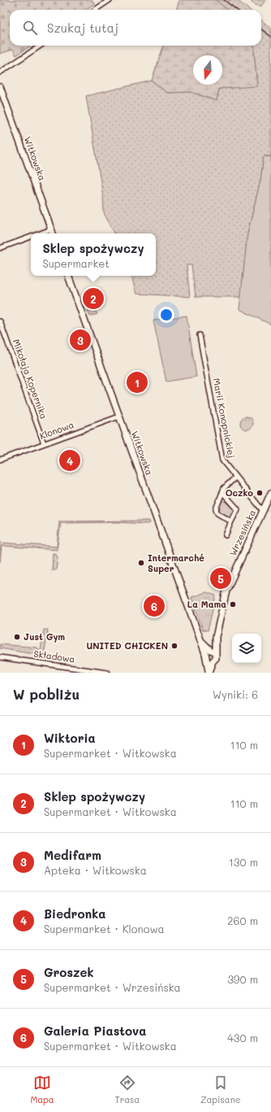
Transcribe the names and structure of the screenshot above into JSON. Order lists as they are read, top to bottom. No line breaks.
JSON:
{"streets":{"street":["Witkowska","Mikołaja Kopernika","Marii Konopnickiej","Klonowa","Wrzesińska","Składowa"]},"crossings":[["Witkowska","Klonowa"],["Witkowska","Wrzesińska"],["Mikołaja Kopernika","Klonowa"],["Marii Konopnickiej","Wrzesińska"]],"places":["Oczko","Intermarché Super","La Mama","Just Gym","UNITED CHICKEN"],"north":"bottom","page":{"search":"Szukaj tutaj","popup":["Sklep spożywczy","Supermarket"],"pins":["2","3","1","4","5","6"],"heading":["W pobliżu","Wyniki: 6"],"list":[{"mark":"1","name":"Wiktoria","note":"Supermarket · Witkowska","value":"110 m"},{"mark":"2","name":"Sklep spożywczy","note":"Supermarket · Witkowska","value":"110 m"},{"mark":"3","name":"Medifarm","note":"Apteka · Witkowska","value":"130 m"},{"mark":"4","name":"Biedronka","note":"Supermarket · Klonowa","value":"260 m"},{"mark":"5","name":"Groszek","note":"Supermarket · Wrzesińska","value":"390 m"},{"mark":"6","name":"Galeria Piastova","note":"Supermarket · Witkowska","value":"430 m"}],"nav":["Mapa","Trasa","Zapisane"]}}
